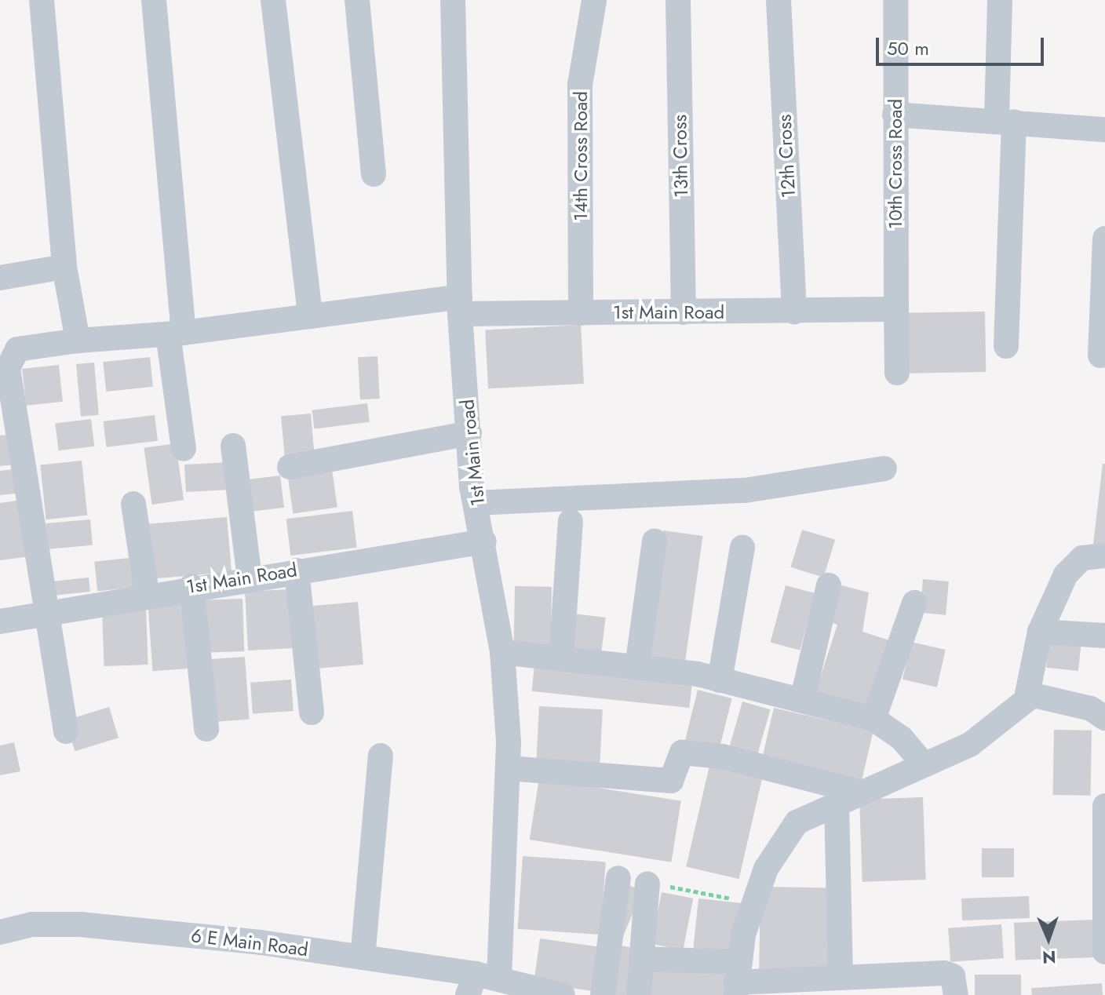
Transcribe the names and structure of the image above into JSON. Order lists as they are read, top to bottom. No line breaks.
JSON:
{"streets":{"street":["14th Cross Road","13th Cross","12th Cross","10th Cross Road","1st Main Road","1st Main road","6 E Main Road"]},"crossings":[["14th Cross Road","1st Main Road"],["13th Cross","1st Main Road"],["12th Cross","1st Main Road"],["10th Cross Road","1st Main Road"],["1st Main Road","1st Main road"],["1st Main road","6 E Main Road"]],"scale_bar":"50 m","north":"bottom"}
